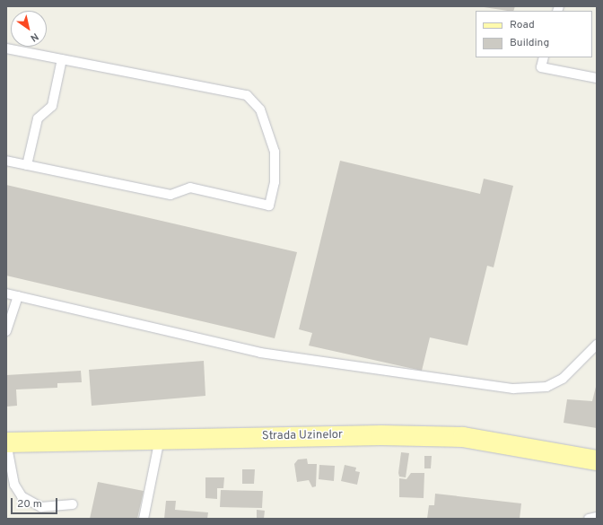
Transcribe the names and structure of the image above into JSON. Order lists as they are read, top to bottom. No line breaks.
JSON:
{"streets":{"main road":["Strada Uzinelor"]},"legend":["Road","Building"],"scale_bar":"20 m","north":"bottom right"}
